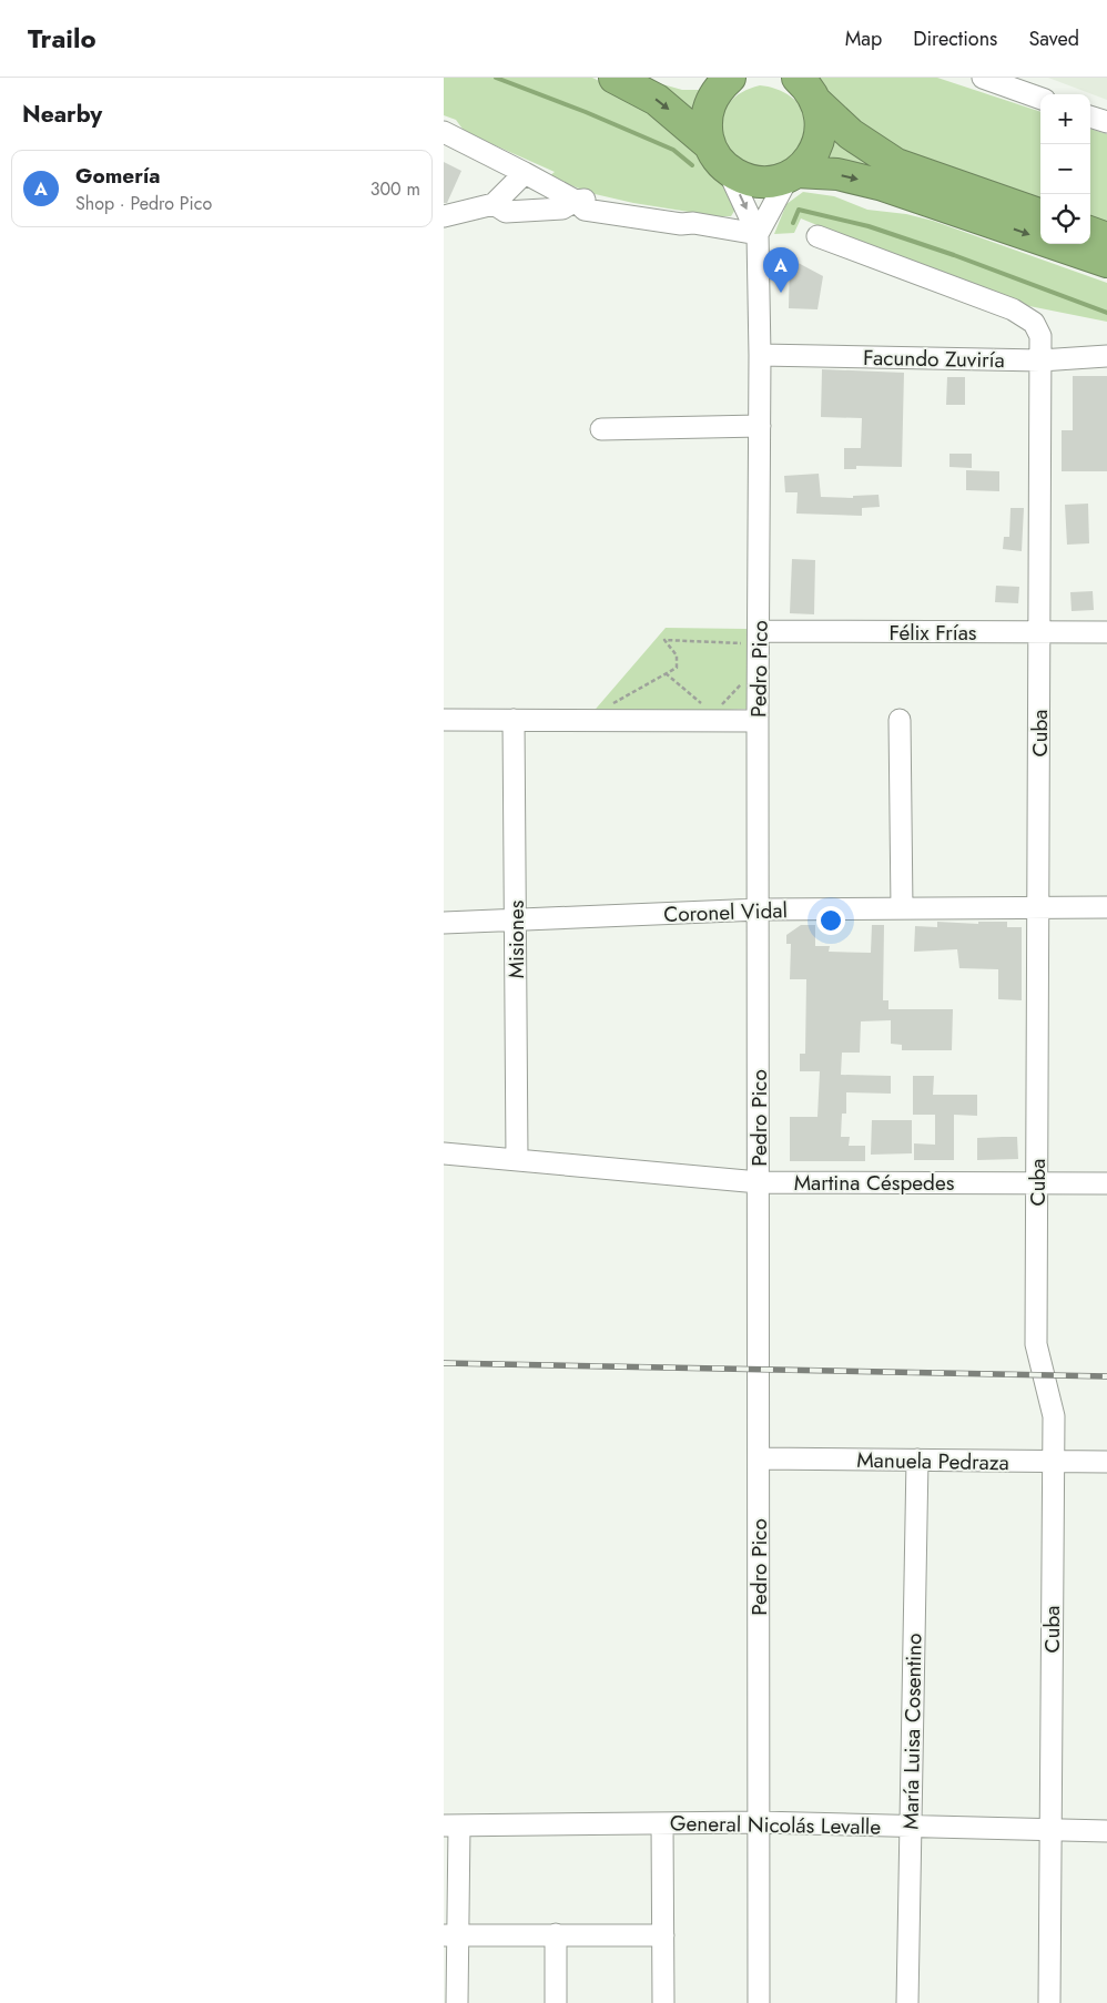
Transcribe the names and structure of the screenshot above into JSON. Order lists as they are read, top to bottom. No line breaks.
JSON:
{"streets":{"street":["Facundo Zuviría","Félix Frías","Pedro Pico","Cuba","Coronel Vidal","Misiones","Martina Céspedes","Manuela Pedraza","María Luisa Cosentino","General Nicolás Levalle"]},"crossings":[["Facundo Zuviría","Pedro Pico"],["Facundo Zuviría","Cuba"],["Félix Frías","Pedro Pico"],["Félix Frías","Cuba"],["Pedro Pico","Coronel Vidal"],["Pedro Pico","Martina Céspedes"],["Pedro Pico","Manuela Pedraza"],["Pedro Pico","General Nicolás Levalle"],["Cuba","Coronel Vidal"],["Cuba","Martina Céspedes"],["Cuba","Manuela Pedraza"],["Cuba","General Nicolás Levalle"],["Coronel Vidal","Misiones"],["Misiones","Martina Céspedes"],["Manuela Pedraza","María Luisa Cosentino"],["María Luisa Cosentino","General Nicolás Levalle"]],"page":{"header":"Trailo","nav":["Map","Directions","Saved"],"heading":"Nearby","map_buttons":["+","−"],"list":[{"mark":"A","name":"Gomería","note":"Shop · Pedro Pico","value":"300 m"}],"pins":"A"}}
